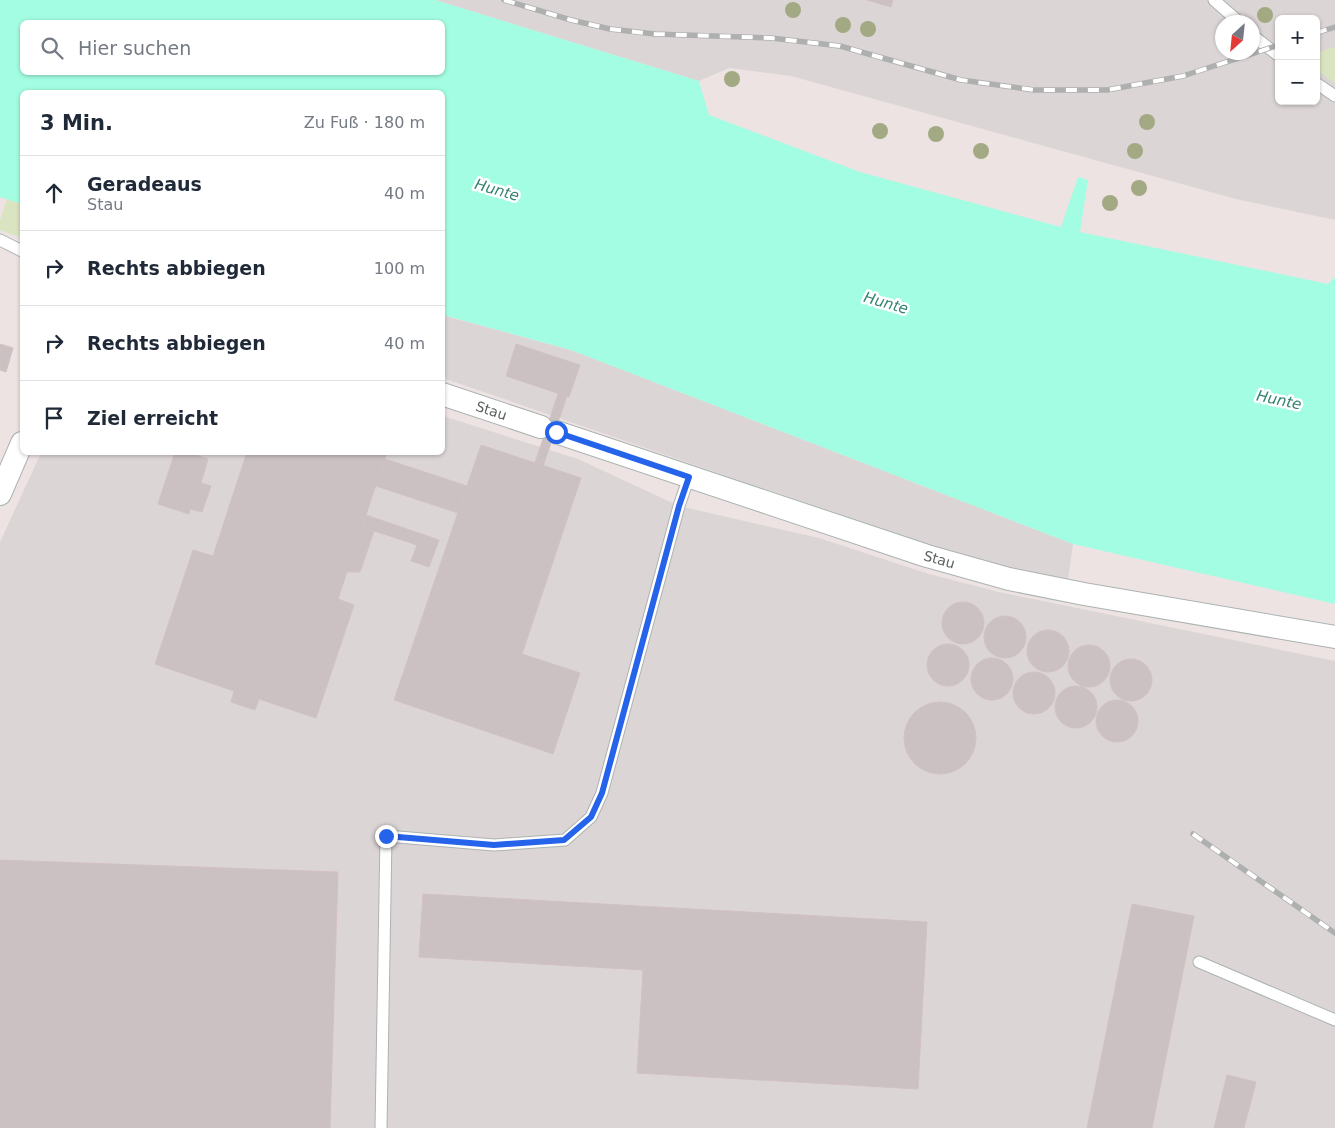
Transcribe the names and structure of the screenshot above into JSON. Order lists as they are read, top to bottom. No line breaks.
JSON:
{"streets":{"street":["Stau"]},"water":["Hunte"],"north":"bottom left","page":{"map_buttons":["+","−"],"search":"Hier suchen","heading":["3 Min.","Zu Fuß · 180 m"],"list":[["Geradeaus","Stau","40 m"],["Rechts abbiegen","100 m"],["Rechts abbiegen","40 m"],"Ziel erreicht"]}}
